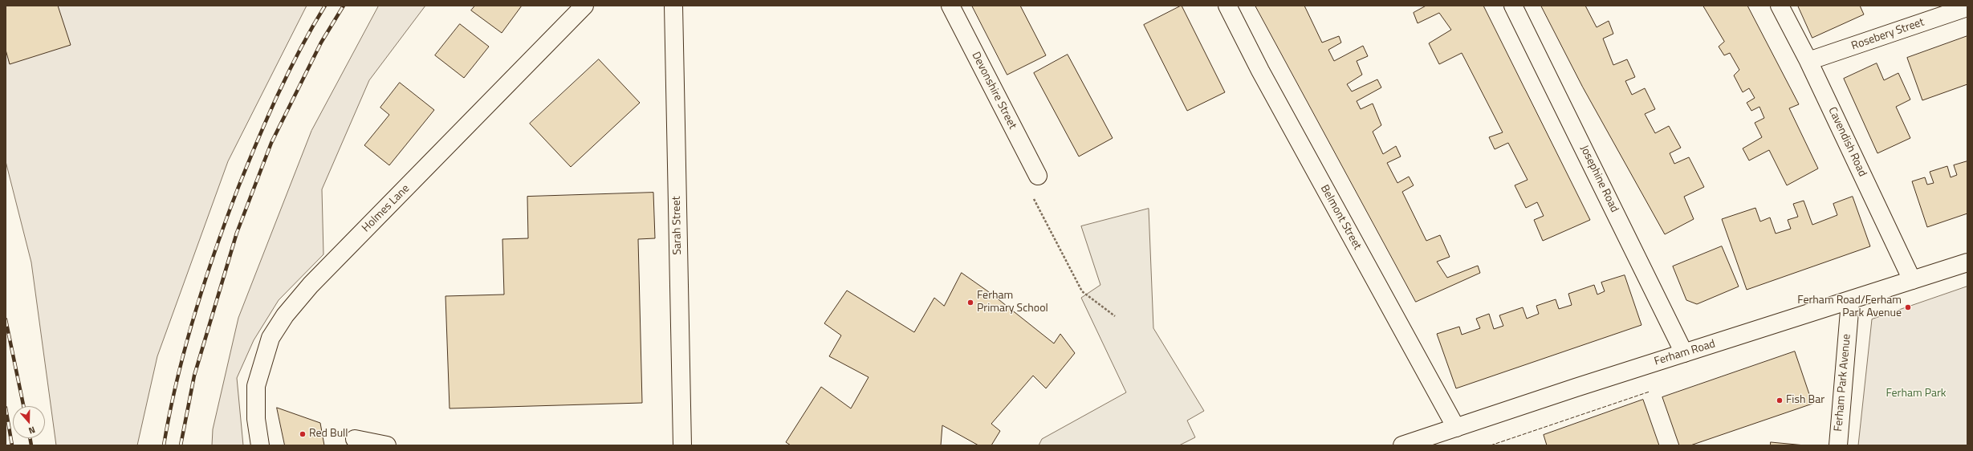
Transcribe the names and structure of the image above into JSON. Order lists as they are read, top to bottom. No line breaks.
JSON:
{"streets":{"street":["Rosebery Street","Devonshire Street","Cavendish Road","Josephine Road","Holmes Lane","Belmont Street","Sarah Street","Ferham Road","Ferham Park Avenue"]},"crossings":[["Rosebery Street","Cavendish Road"],["Cavendish Road","Ferham Road"],["Josephine Road","Ferham Road"],["Belmont Street","Ferham Road"],["Ferham Road","Ferham Park Avenue"]],"parks":["Ferham Park"],"places":["Ferham Primary School","Ferham Road/Ferham Park Avenue","Fish Bar","Red Bull"],"north":"bottom"}
